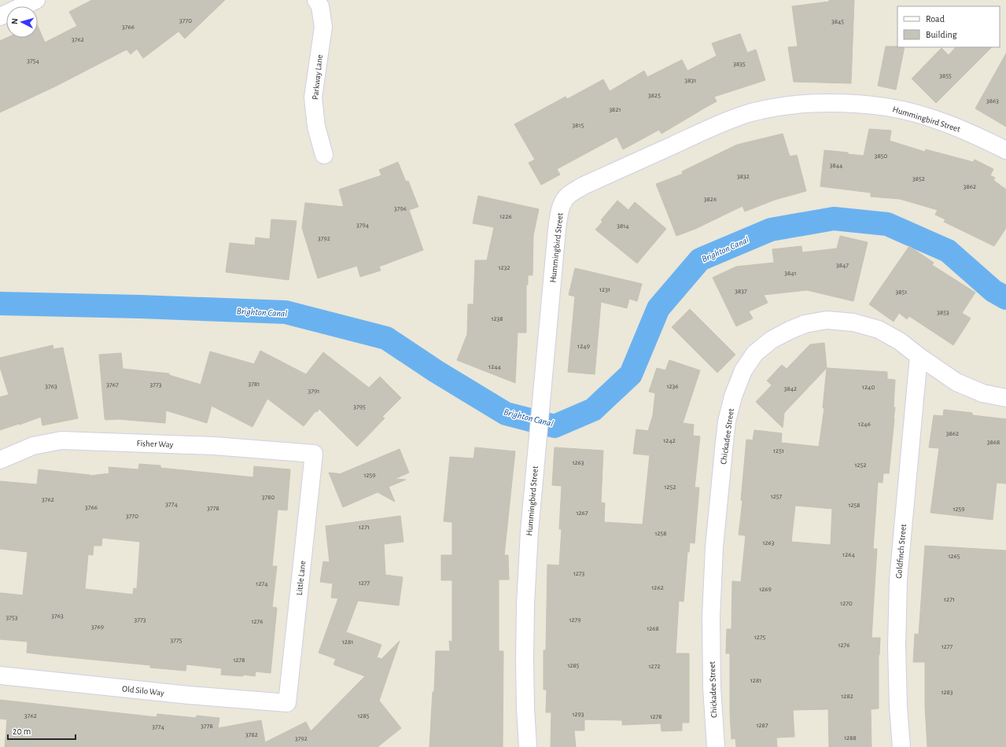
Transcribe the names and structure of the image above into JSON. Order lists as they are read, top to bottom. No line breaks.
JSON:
{"streets":{"street":["Parkway Lane","Hummingbird Street","Chickadee Street","Fisher Way","Goldfinch Street","Little Lane","Old Silo Way"]},"crossings":[["Chickadee Street","Goldfinch Street"],["Fisher Way","Little Lane"],["Little Lane","Old Silo Way"]],"water":["Brighton Canal"],"house_numbers":["3770","3845","3766","3762","3754","3835","3855","3831","3825","3863","3821","3815","3850","3844","3832","3852","3862","3826","3796","1226","3794","3814","3792","3847","1232","3841","1231","3837","3851","3853","1238","1249","1244","3781","3767","3773","3763","1236","1240","3842","3791","3795","1246","3862","1242","3868","1251","1263","1252","1259","1252","1257","3780","3762","3774","1258","3766","3778","1259","1267","3770","1271","1258","1263","1264","1265","1273","1277","1274","1262","1269","1271","1270","3763","3753","3773","1279","1276","3769","1268","1275","3775","1281","1276","1277","1278","1285","1272","1281","1283","1282","1293","3762","1285","1278","1287","3778","3774","3782","1288","3792"],"legend":["Road","Building"],"scale_bar":"20 m","north":"left"}
